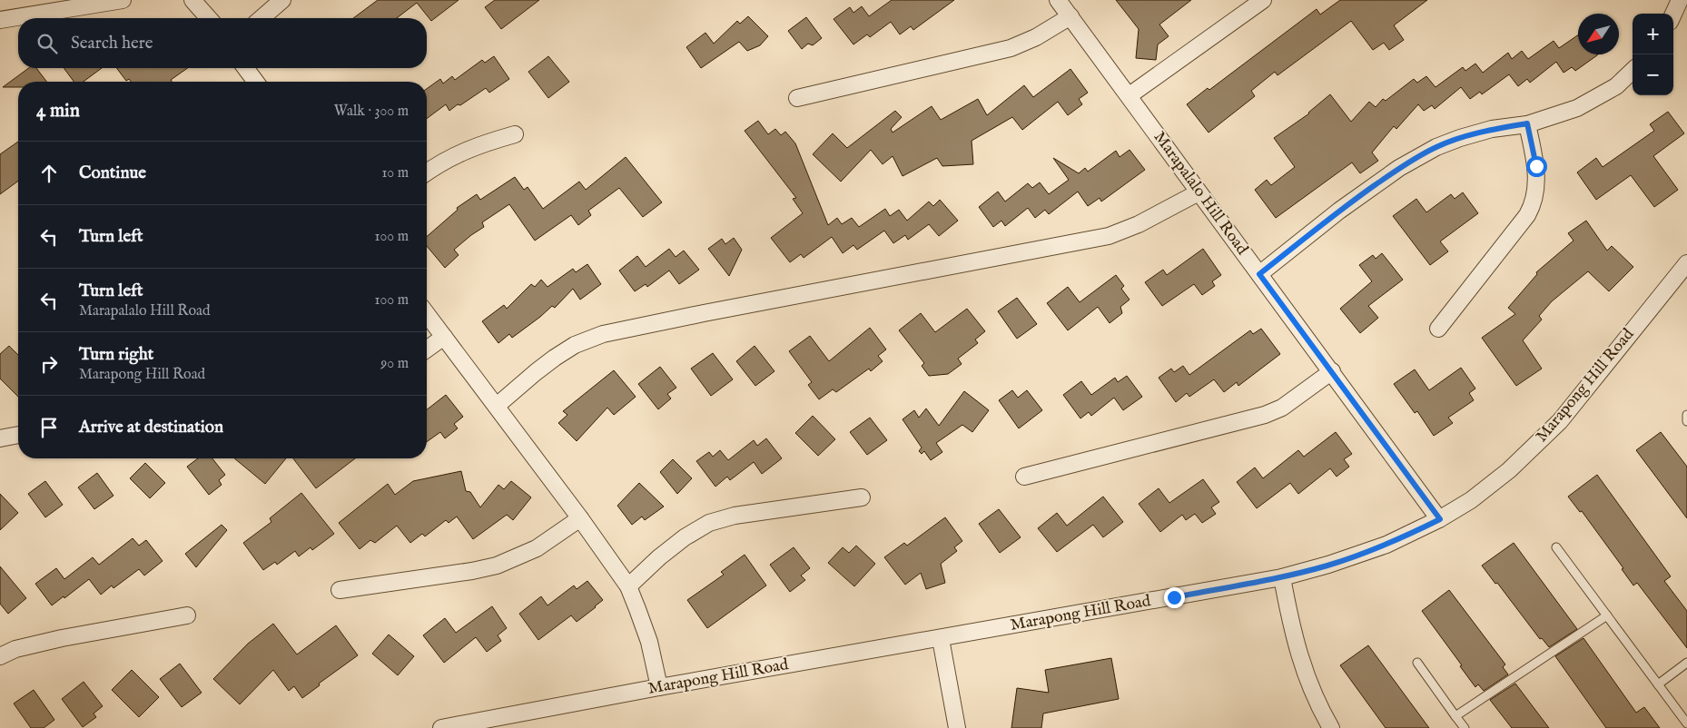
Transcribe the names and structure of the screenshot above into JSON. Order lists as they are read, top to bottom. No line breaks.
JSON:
{"streets":{"street":["Marapalalo Hill Road","Marapong Hill Road"]},"crossings":[["Marapalalo Hill Road","Marapong Hill Road"]],"north":"bottom left","page":{"map_buttons":["+","−"],"search":"Search here","heading":["4 min","Walk · 300 m"],"list":[["Continue","10 m"],["Turn left","100 m"],["Turn left","Marapalalo Hill Road","100 m"],["Turn right","Marapong Hill Road","90 m"],"Arrive at destination"]}}
